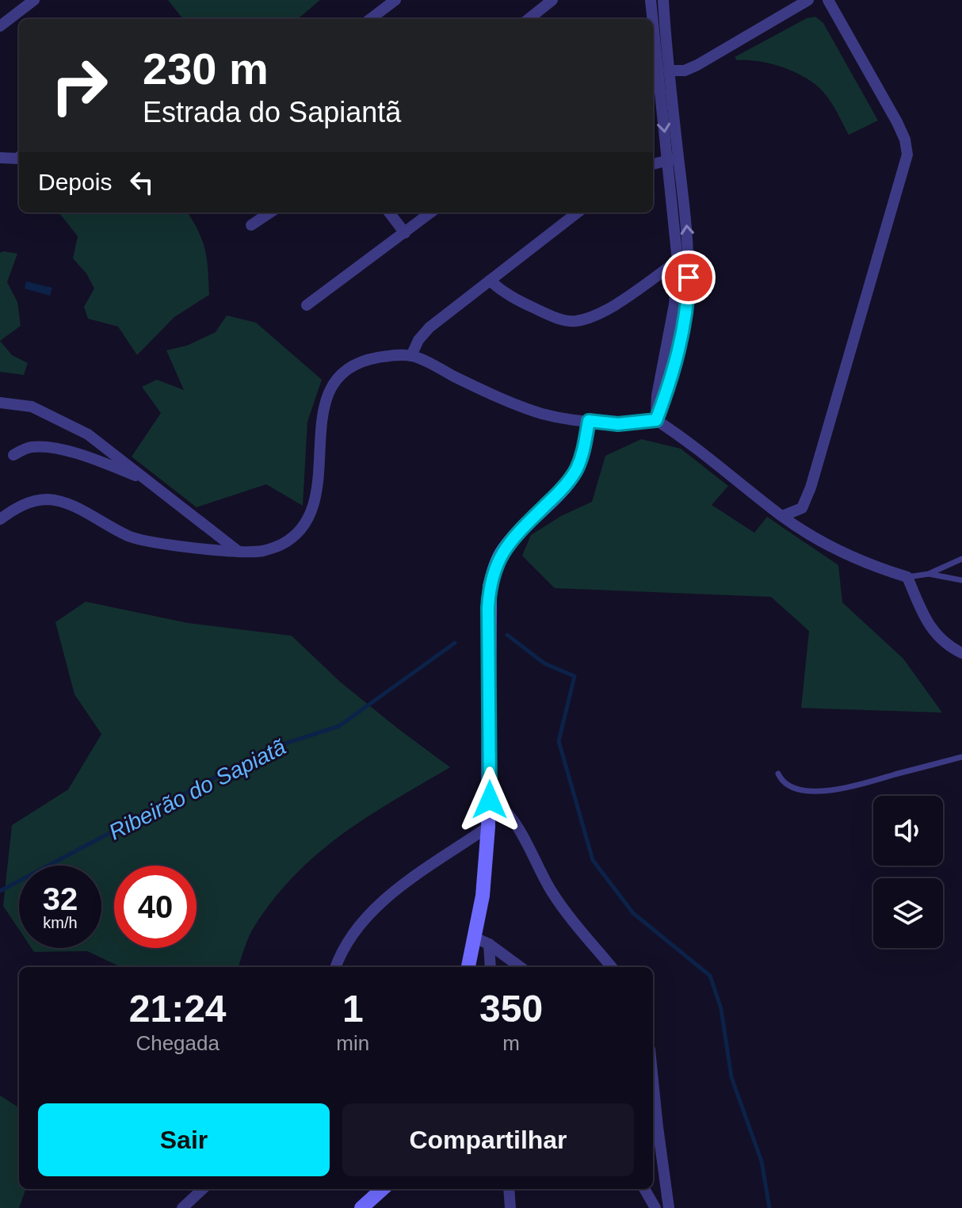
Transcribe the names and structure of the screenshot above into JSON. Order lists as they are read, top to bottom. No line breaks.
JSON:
{"water":["Ribeirão do Sapiatã"],"page":{"turn":["230 m","Estrada do Sapiantã"],"then":"Depois","speed":"32 km/h","limit":"40","eta":["21:24","Chegada","1","min","350","m"],"buttons":["Sair","Compartilhar"]}}
